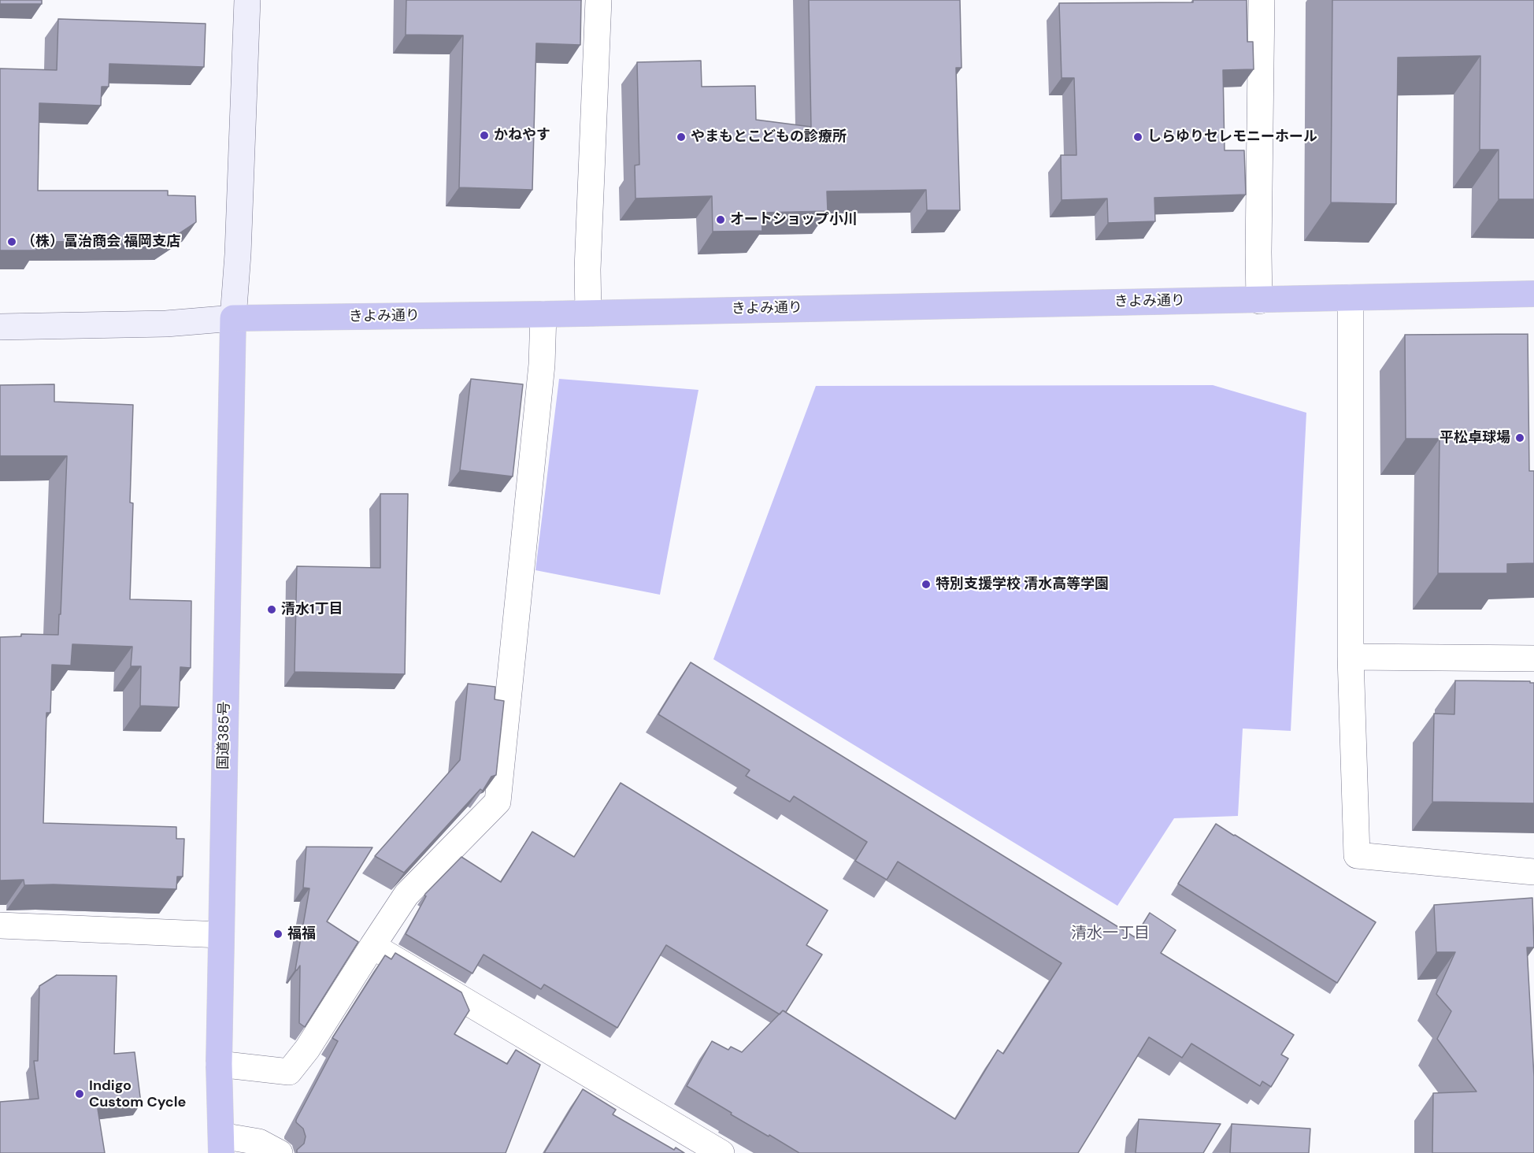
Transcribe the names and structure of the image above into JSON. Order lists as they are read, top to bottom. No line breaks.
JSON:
{"streets":{"highway":["きよみ通り","国道385号"]},"crossings":[["きよみ通り","国道385号"]],"districts":["清水一丁目"],"places":["かねやす","やまもとこどもの診療所","しらゆりセレモニーホール","オートショップ小川","（株）冨治商会 福岡支店","平松卓球場","特別支援学校 清水高等学園","清水1丁目","福福","Indigo Custom Cycle"]}
